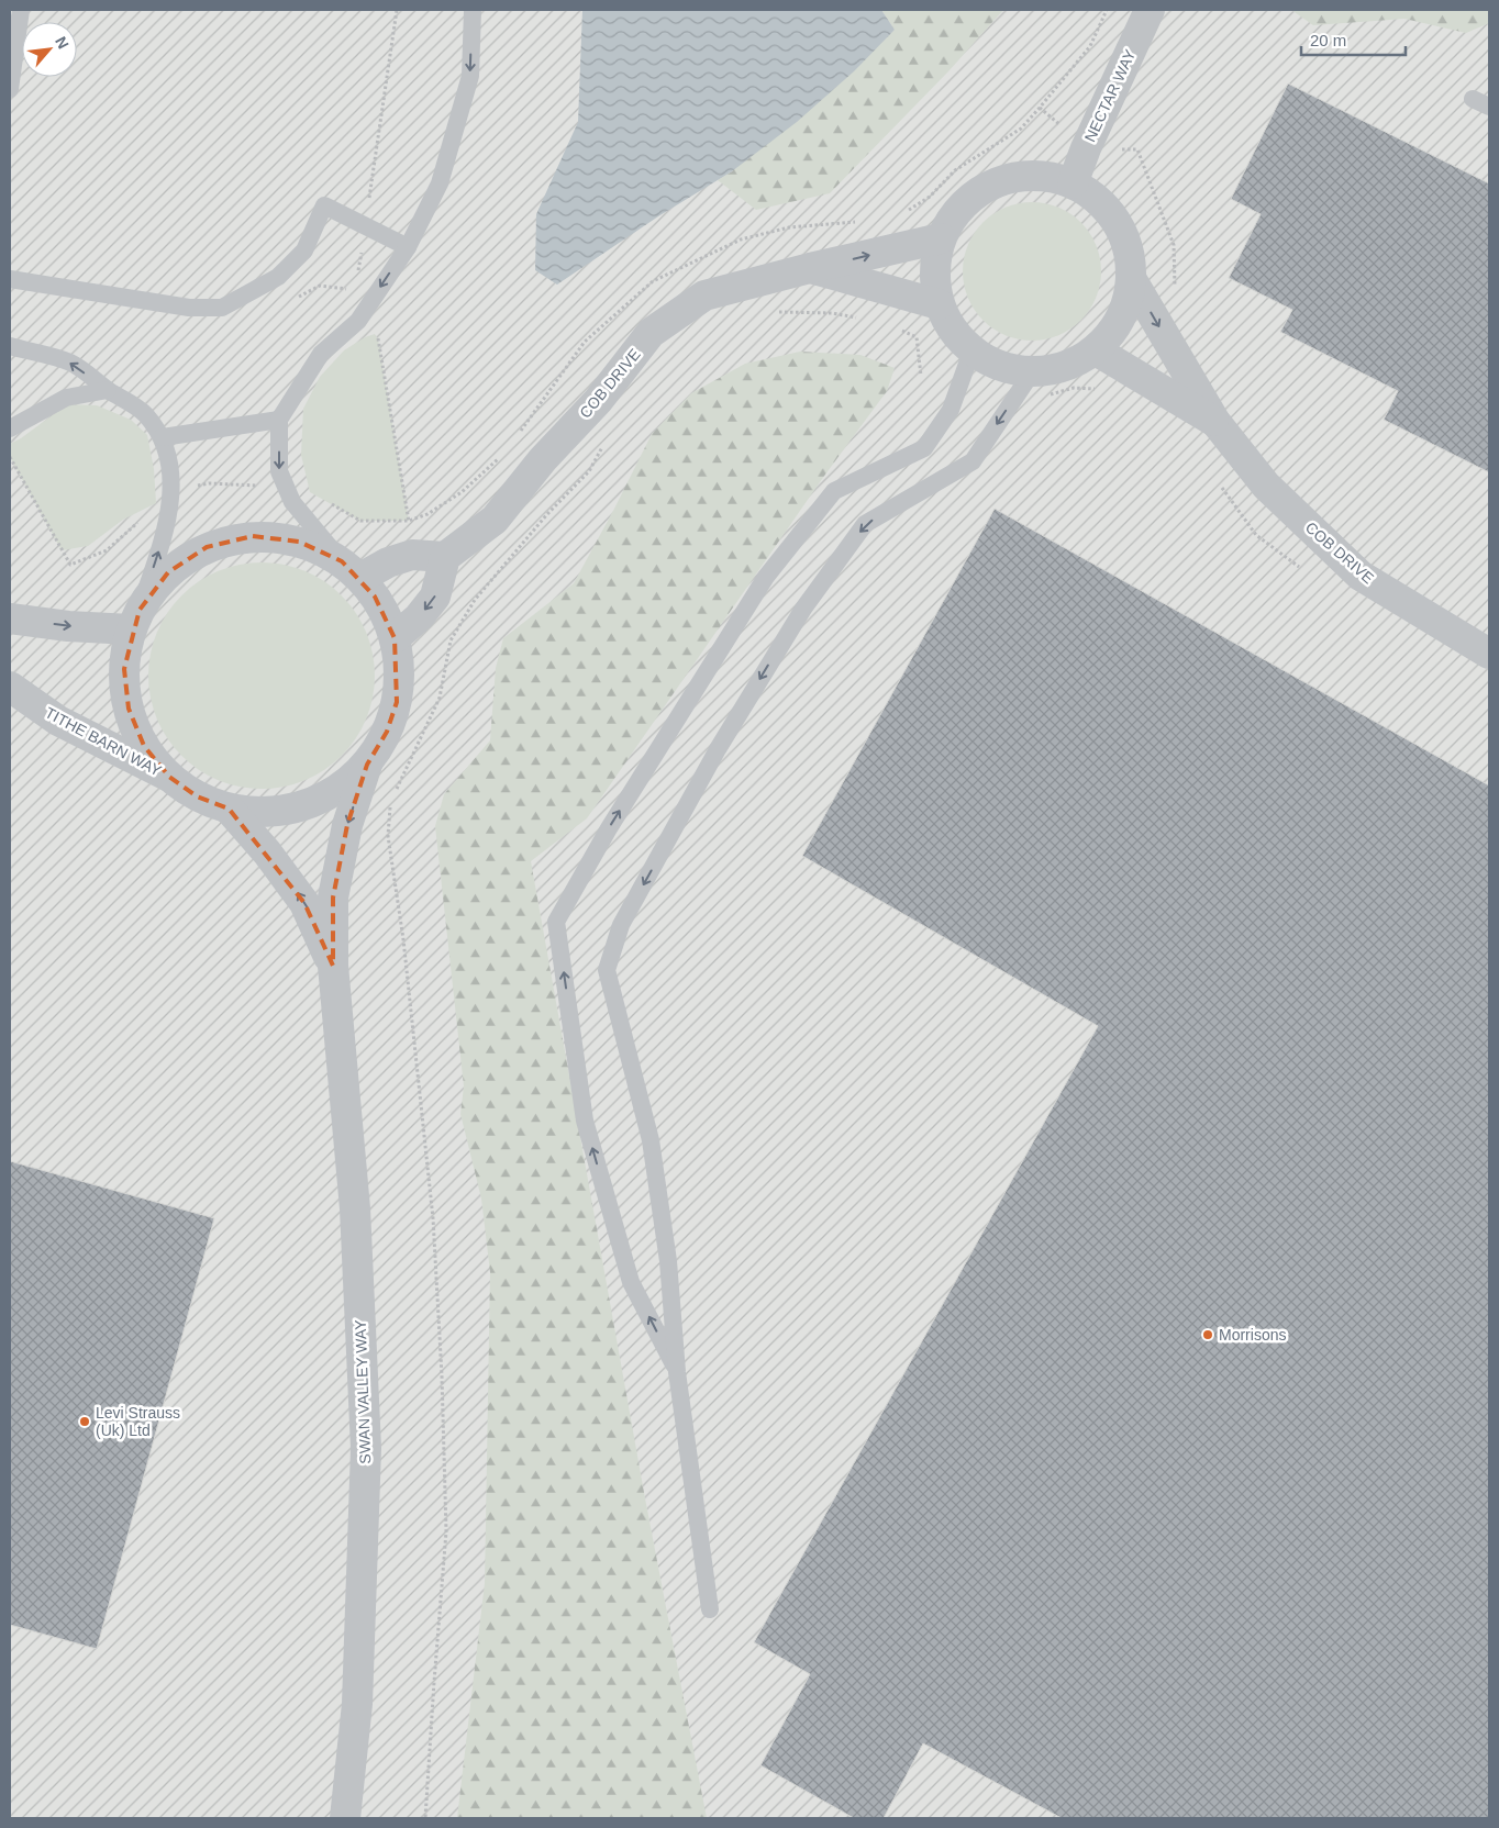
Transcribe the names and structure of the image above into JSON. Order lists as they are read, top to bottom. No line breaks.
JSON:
{"streets":{"street":["NECTAR WAY","COB DRIVE","TITHE BARN WAY","SWAN VALLEY WAY"]},"places":["Morrisons","Levi Strauss (Uk) Ltd"],"scale_bar":"20 m","north":"top right"}
